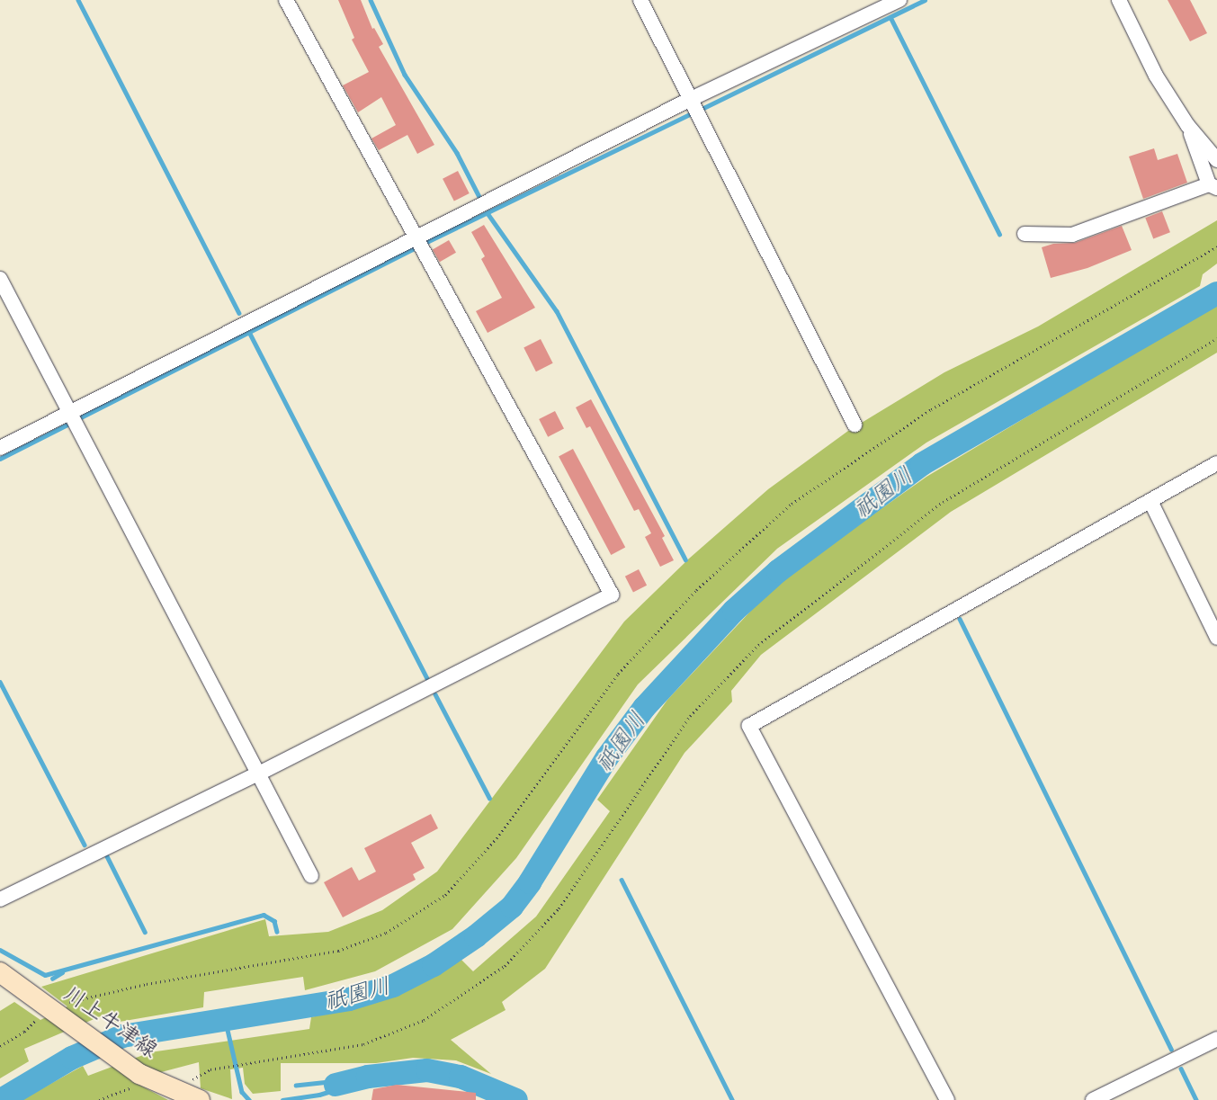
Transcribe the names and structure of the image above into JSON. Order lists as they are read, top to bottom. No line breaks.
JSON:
{"streets":{"main road":["川上牛津線"]},"water":["祇園川"]}
